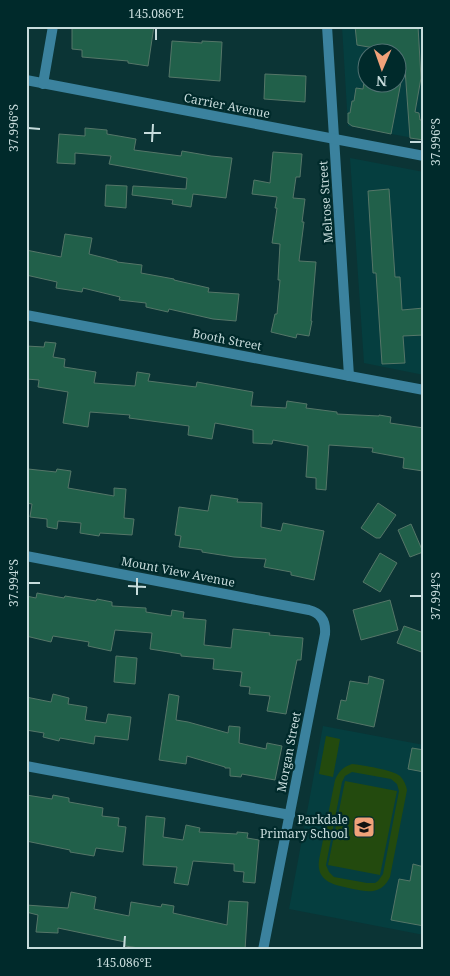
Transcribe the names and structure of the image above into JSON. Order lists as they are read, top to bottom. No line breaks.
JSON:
{"streets":{"street":["Carrier Avenue","Melrose Street","Booth Street","Mount View Avenue","Morgan Street"]},"crossings":[["Carrier Avenue","Melrose Street"],["Melrose Street","Booth Street"],["Mount View Avenue","Morgan Street"]],"places":{"school or university":["Parkdale Primary School"]},"north":"bottom","coordinates":["145.086°E","37.996°S","37.994°S"]}
